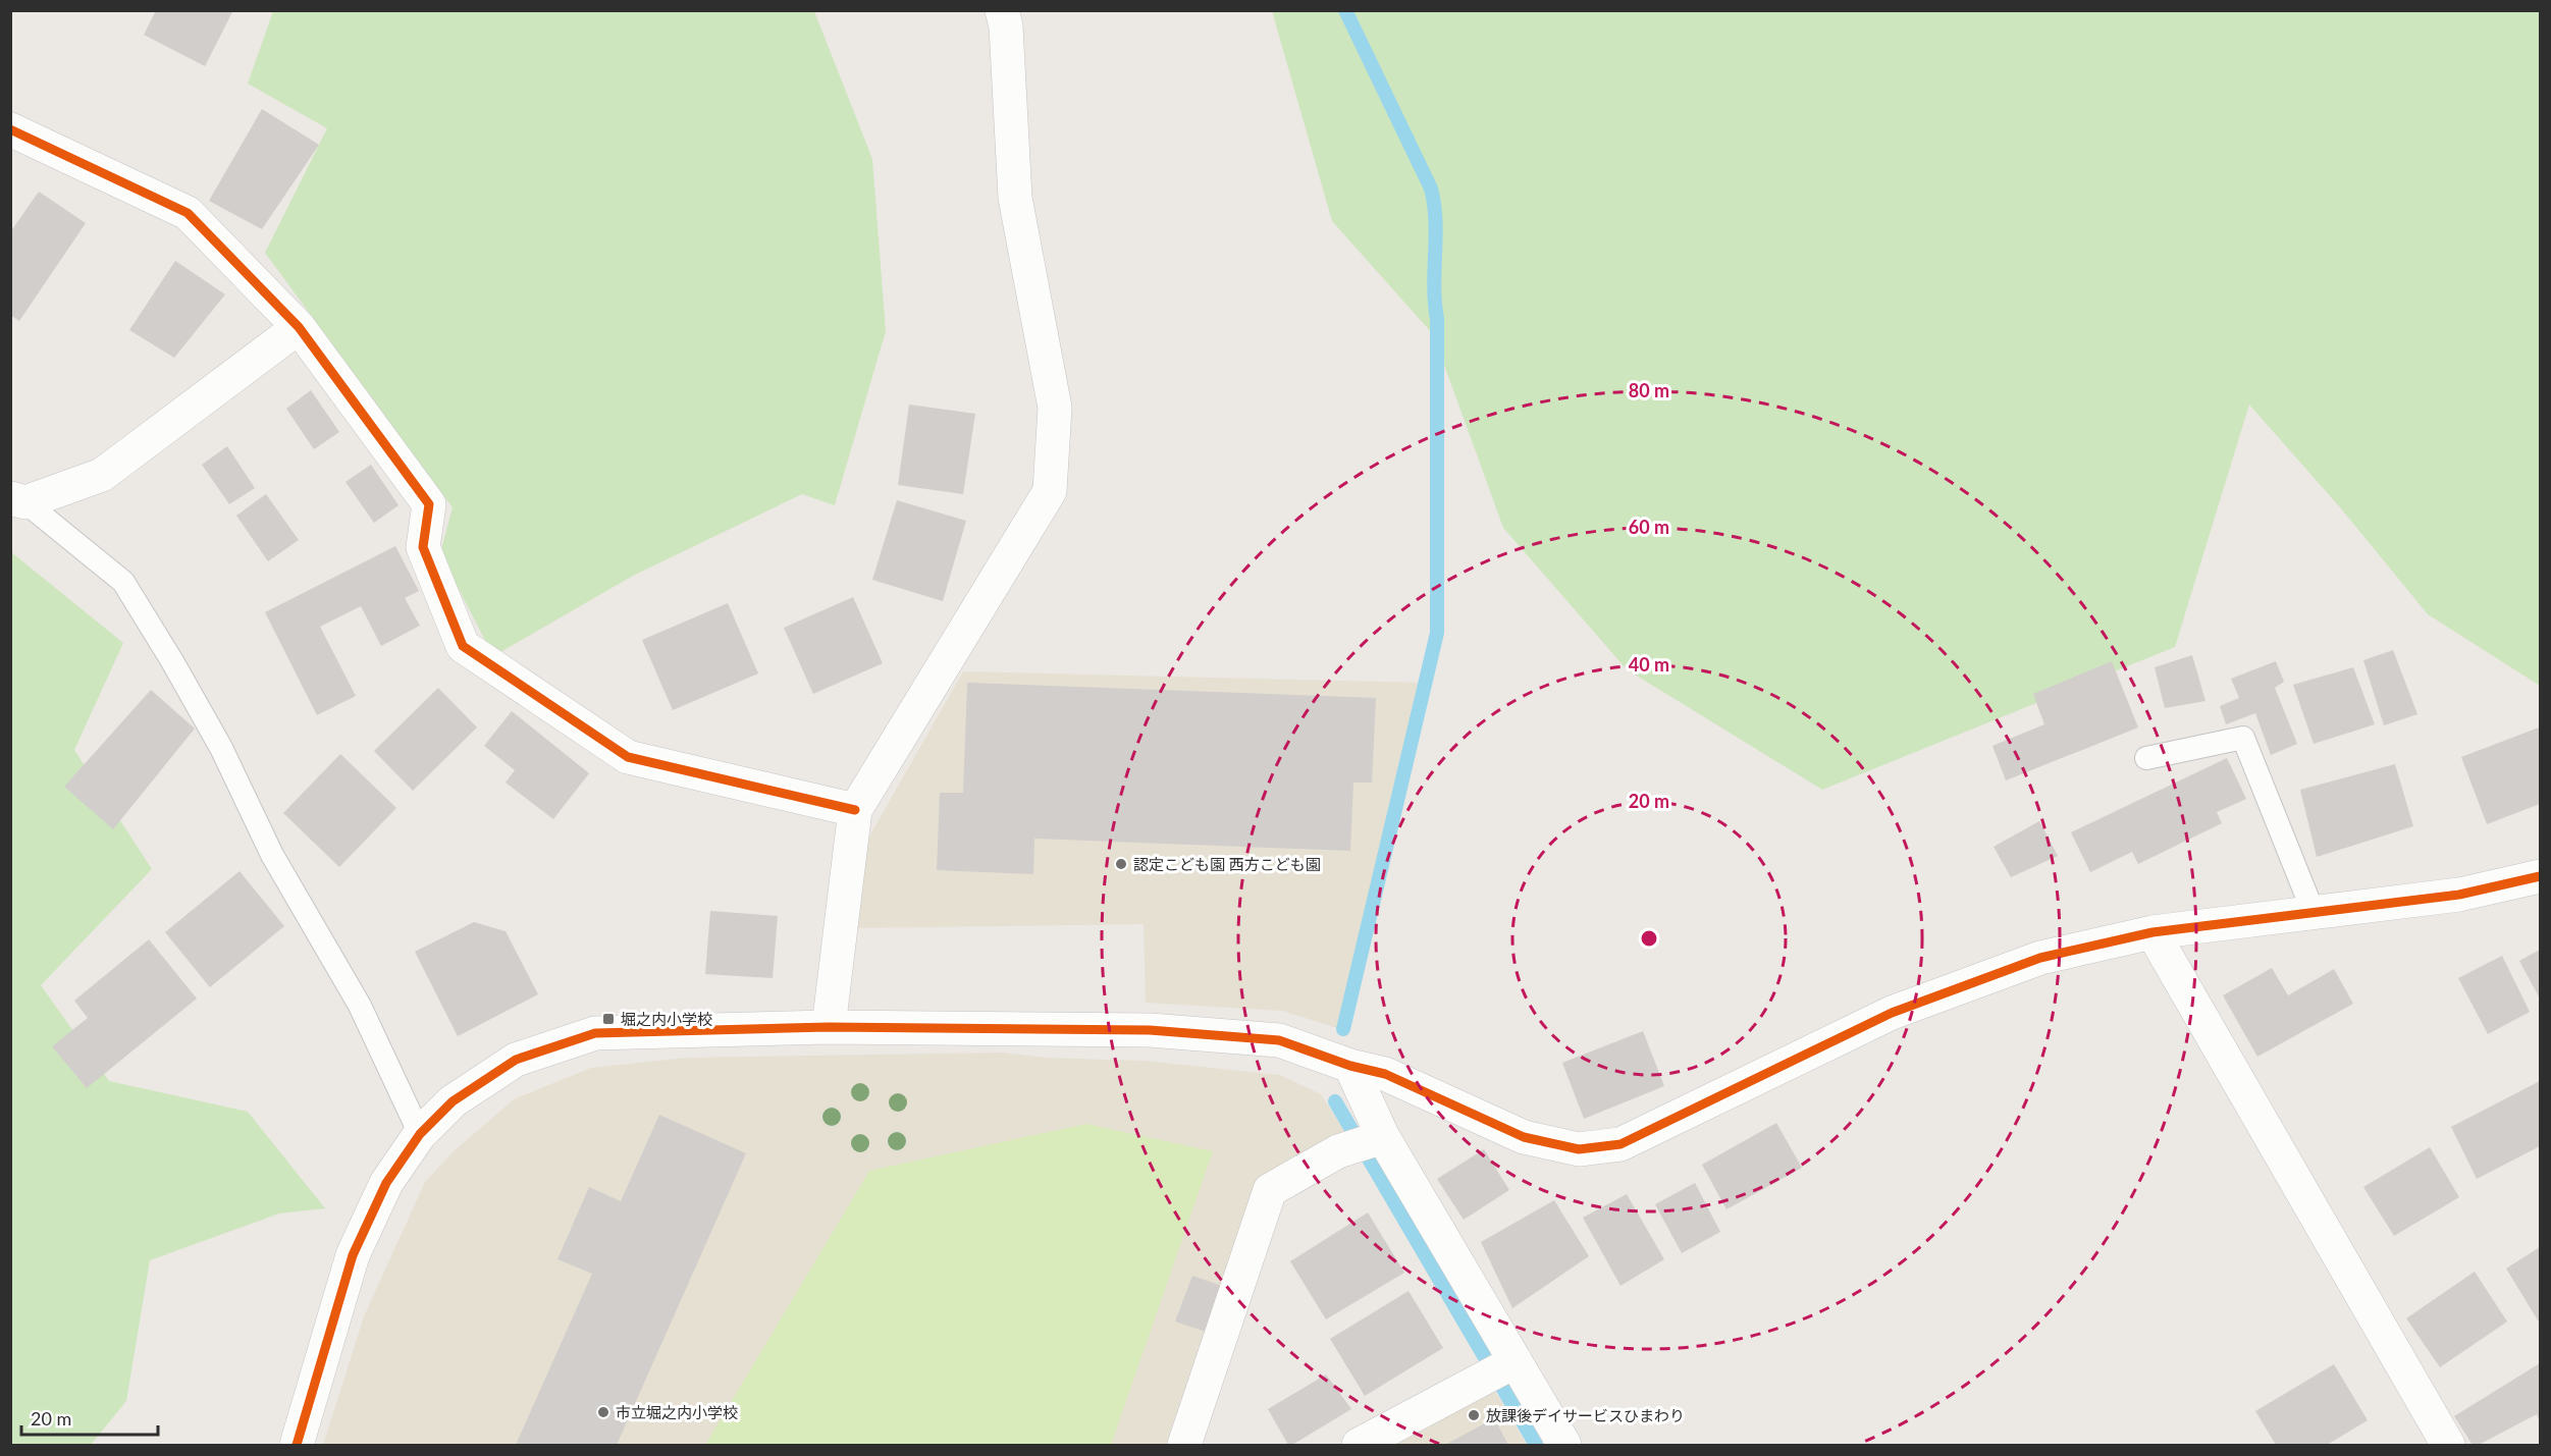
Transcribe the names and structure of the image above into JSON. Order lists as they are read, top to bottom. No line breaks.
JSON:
{"places":{"other":["認定こども園 西方こども園","市立堀之内小学校","放課後デイサービスひまわり"],"transit":["堀之内小学校"]},"scale_bar":"20 m","rings":["80 m","60 m","40 m","20 m"]}
